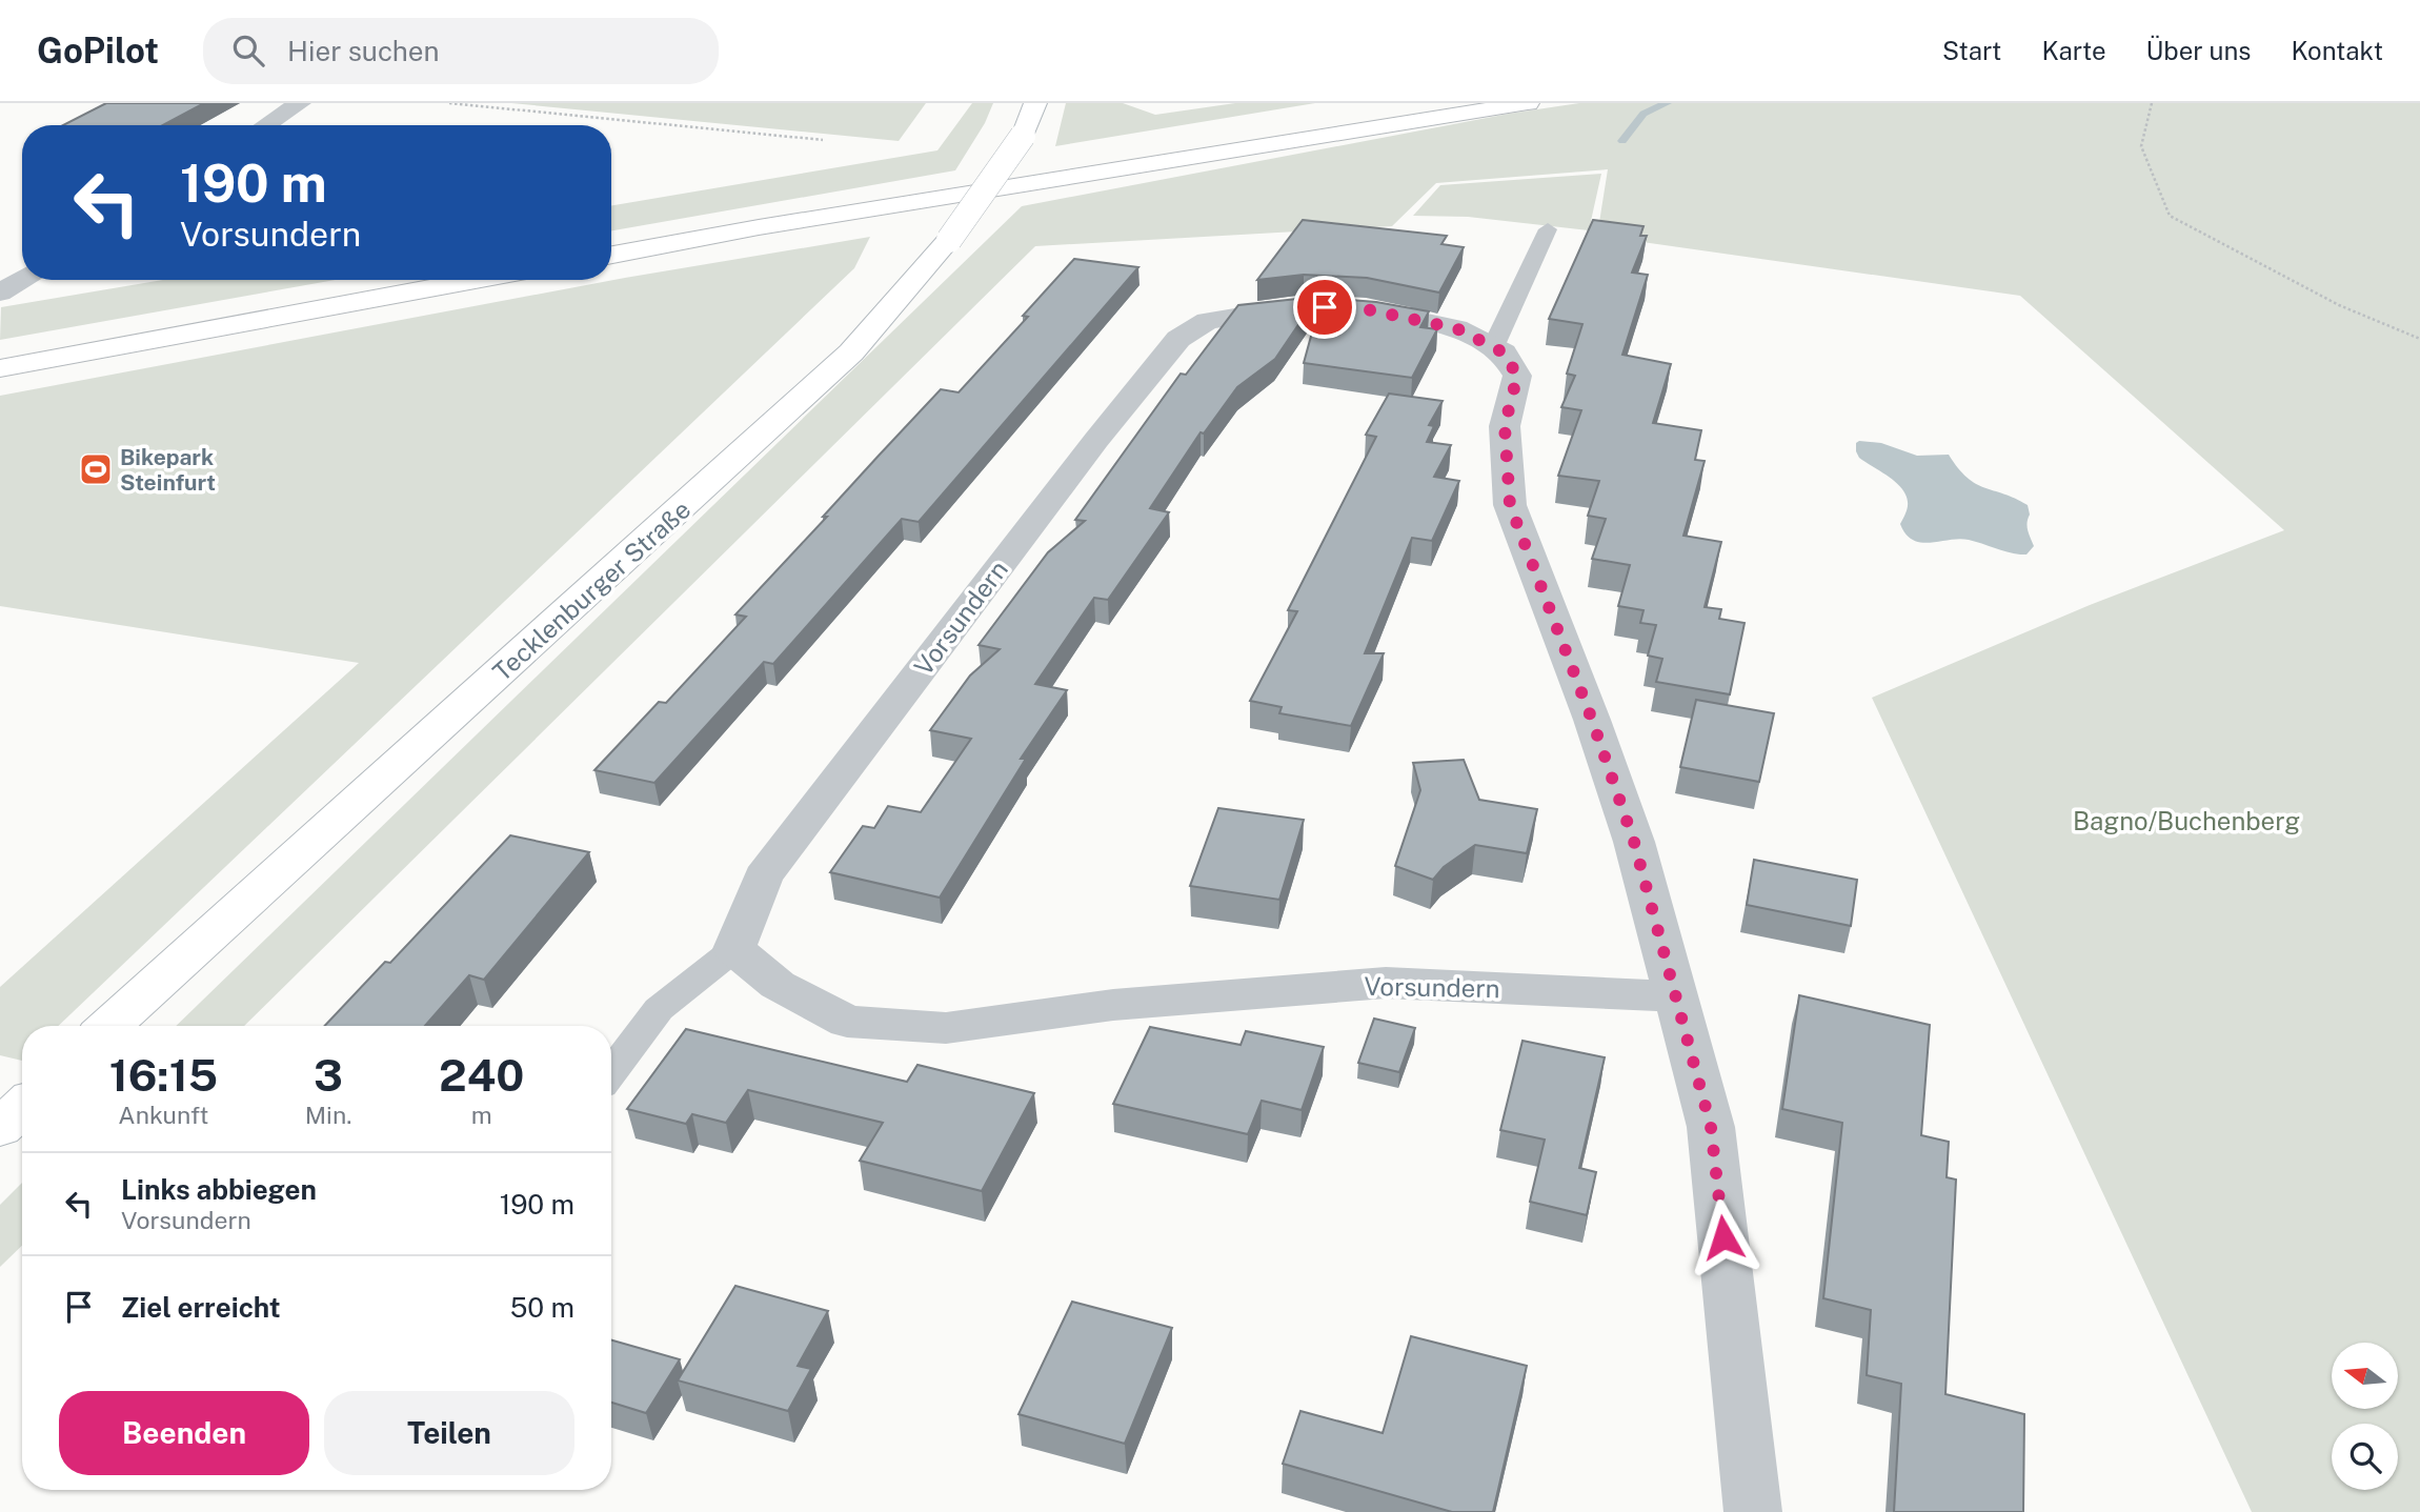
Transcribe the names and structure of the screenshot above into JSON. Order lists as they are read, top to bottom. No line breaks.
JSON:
{"streets":{"main road":["Tecklenburger Straße"],"street":["Vorsundern"]},"parks":["Bagno/Buchenberg"],"places":{"sports":["Bikepark Steinfurt"]},"north":"left","page":{"header":"GoPilot","search":"Hier suchen","nav":["Start","Karte","Über uns","Kontakt"],"turn":["190 m","Vorsundern"],"eta":["16:15","Ankunft","3","Min.","240","m"],"list":[{"name":"Links abbiegen","note":"Vorsundern","value":"190 m"},{"name":"Ziel erreicht","value":"50 m"}],"buttons":["Beenden","Teilen"]}}
